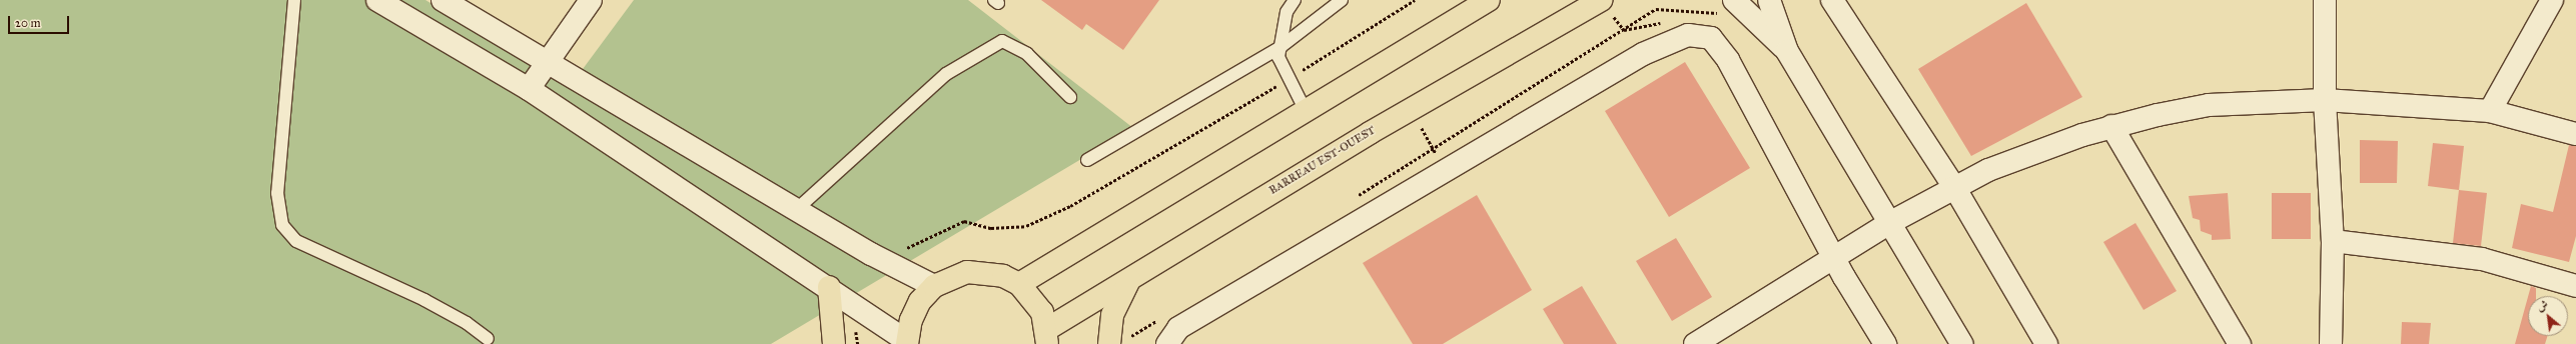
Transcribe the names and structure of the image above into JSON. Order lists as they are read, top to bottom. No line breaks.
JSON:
{"streets":{"main road":["BARREAU EST-OUEST"]},"scale_bar":"20 m","north":"top left"}
